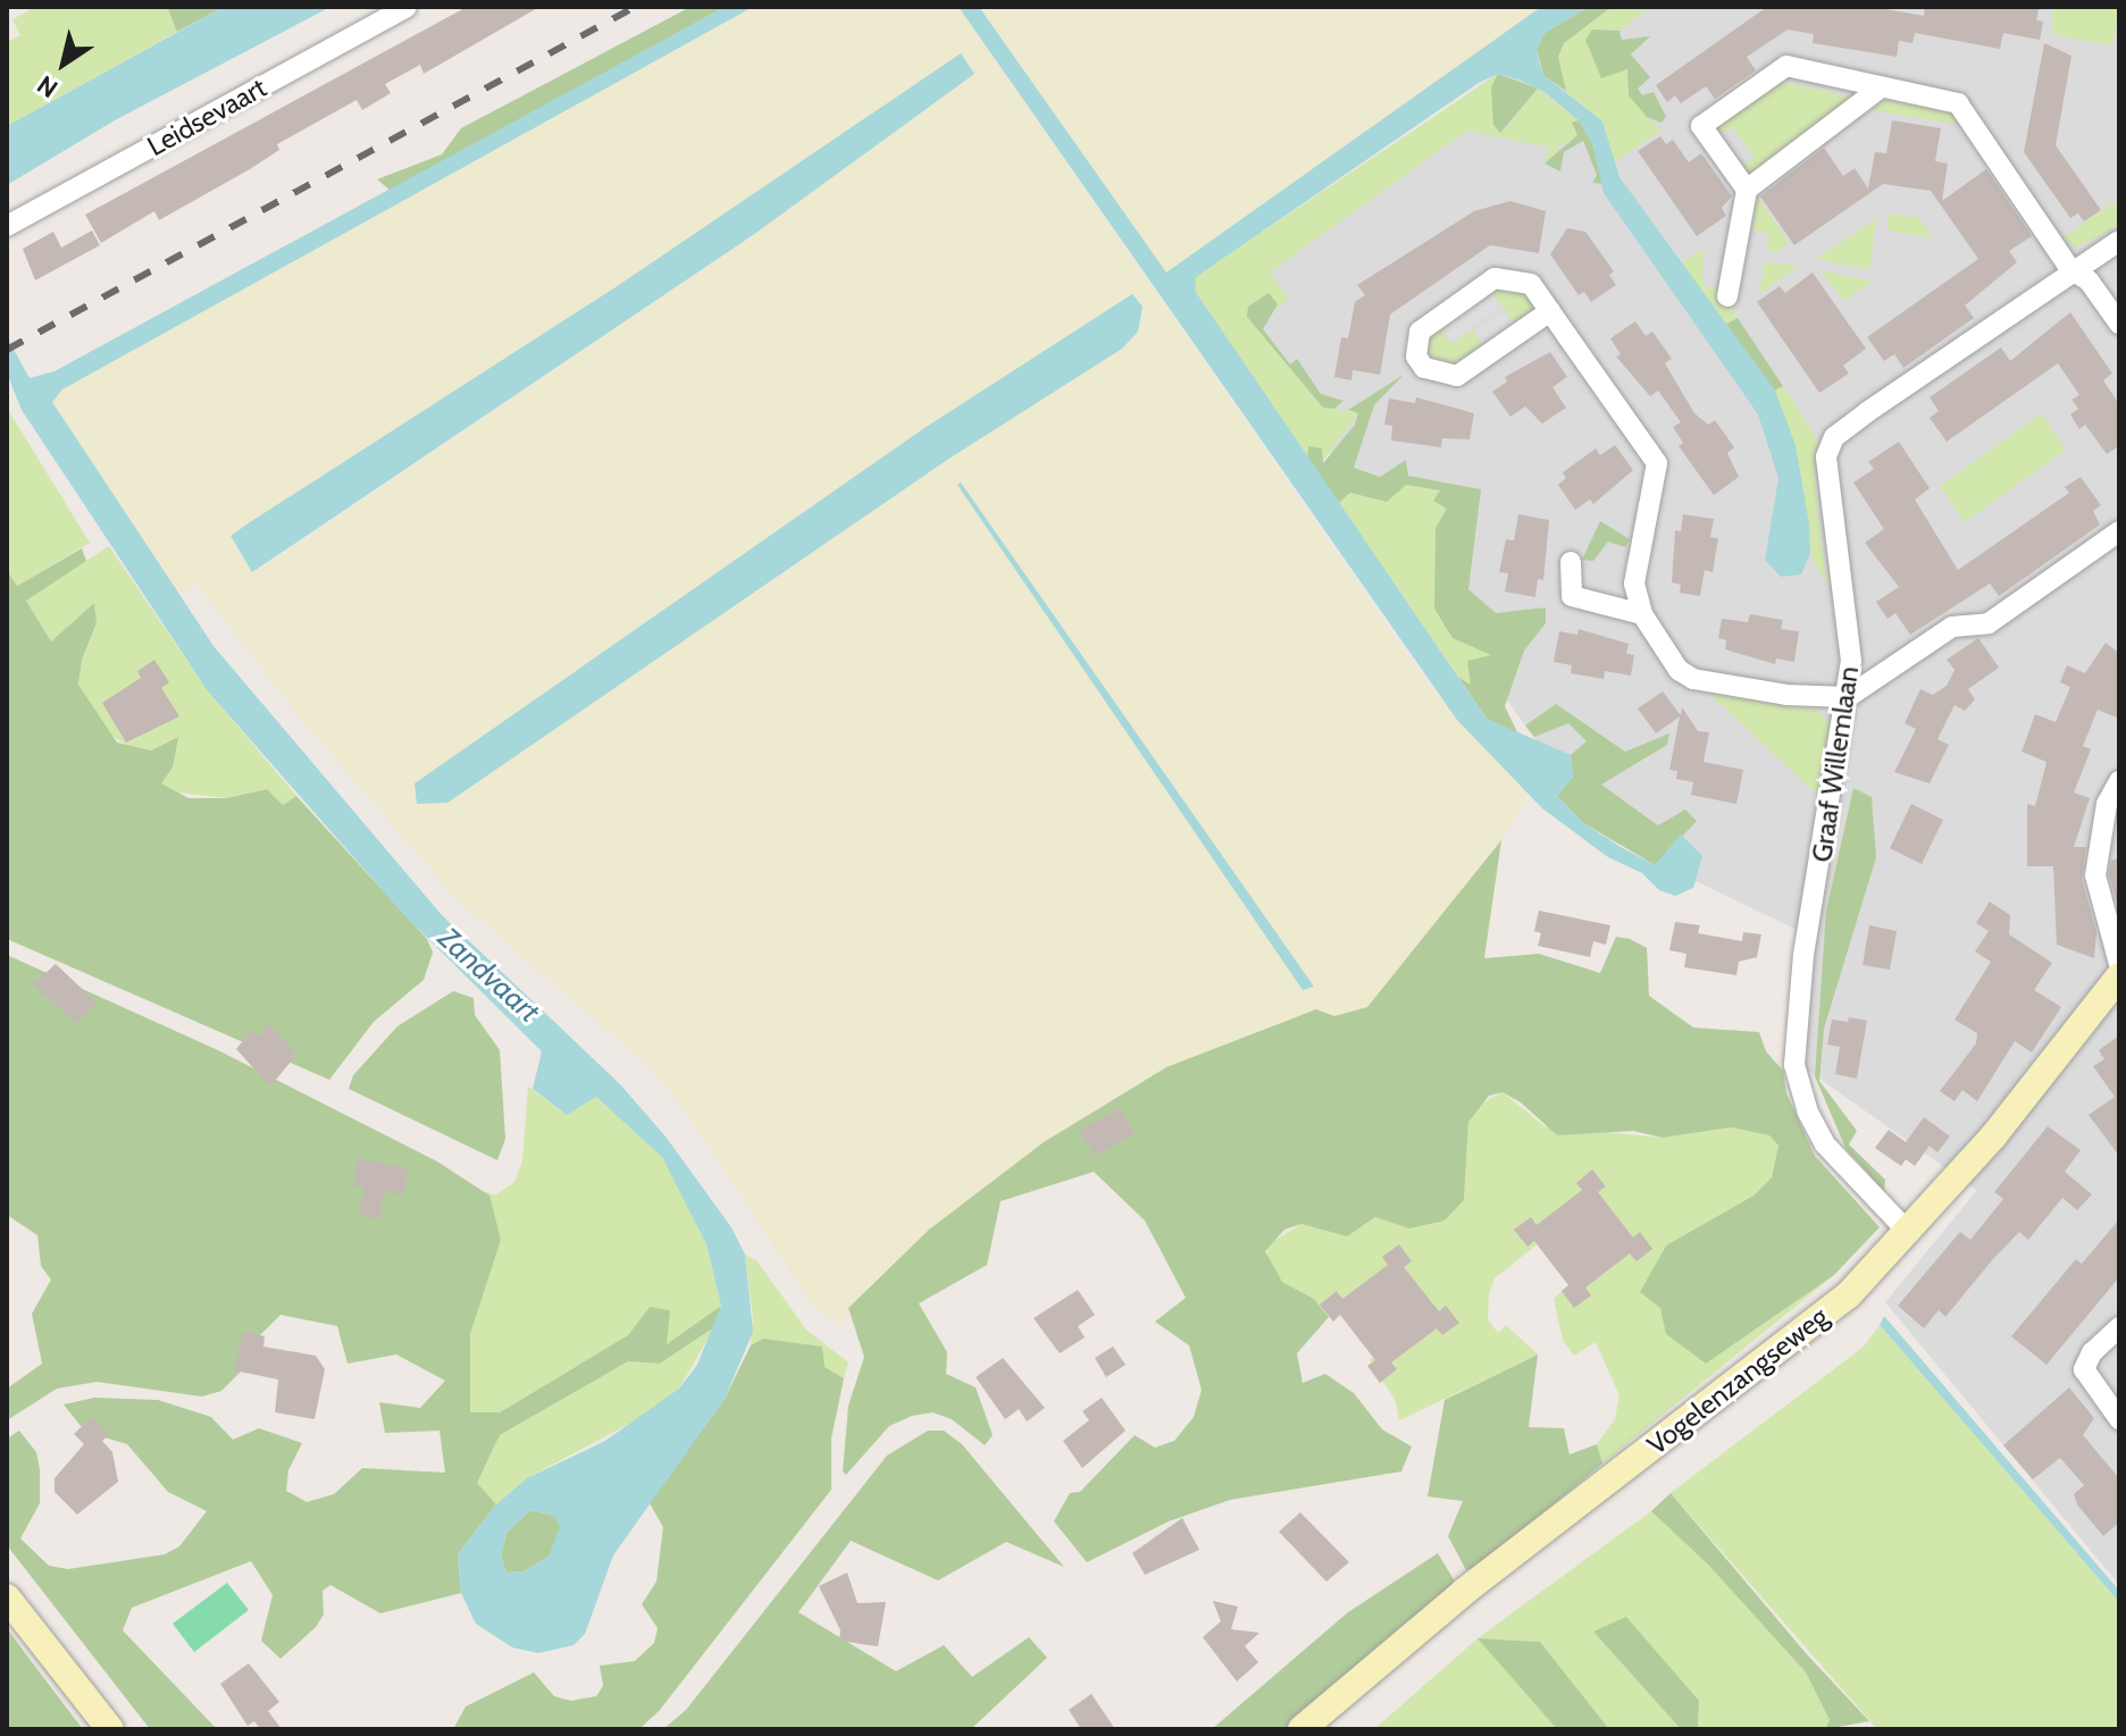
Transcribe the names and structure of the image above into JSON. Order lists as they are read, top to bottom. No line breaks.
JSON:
{"streets":{"main road":["Vogelenzangseweg"],"street":["Leidsevaart","Graaf Willemlaan"]},"crossings":[["Graaf Willemlaan","Vogelenzangseweg"]],"water":["Zandvaart"],"north":"bottom left"}
